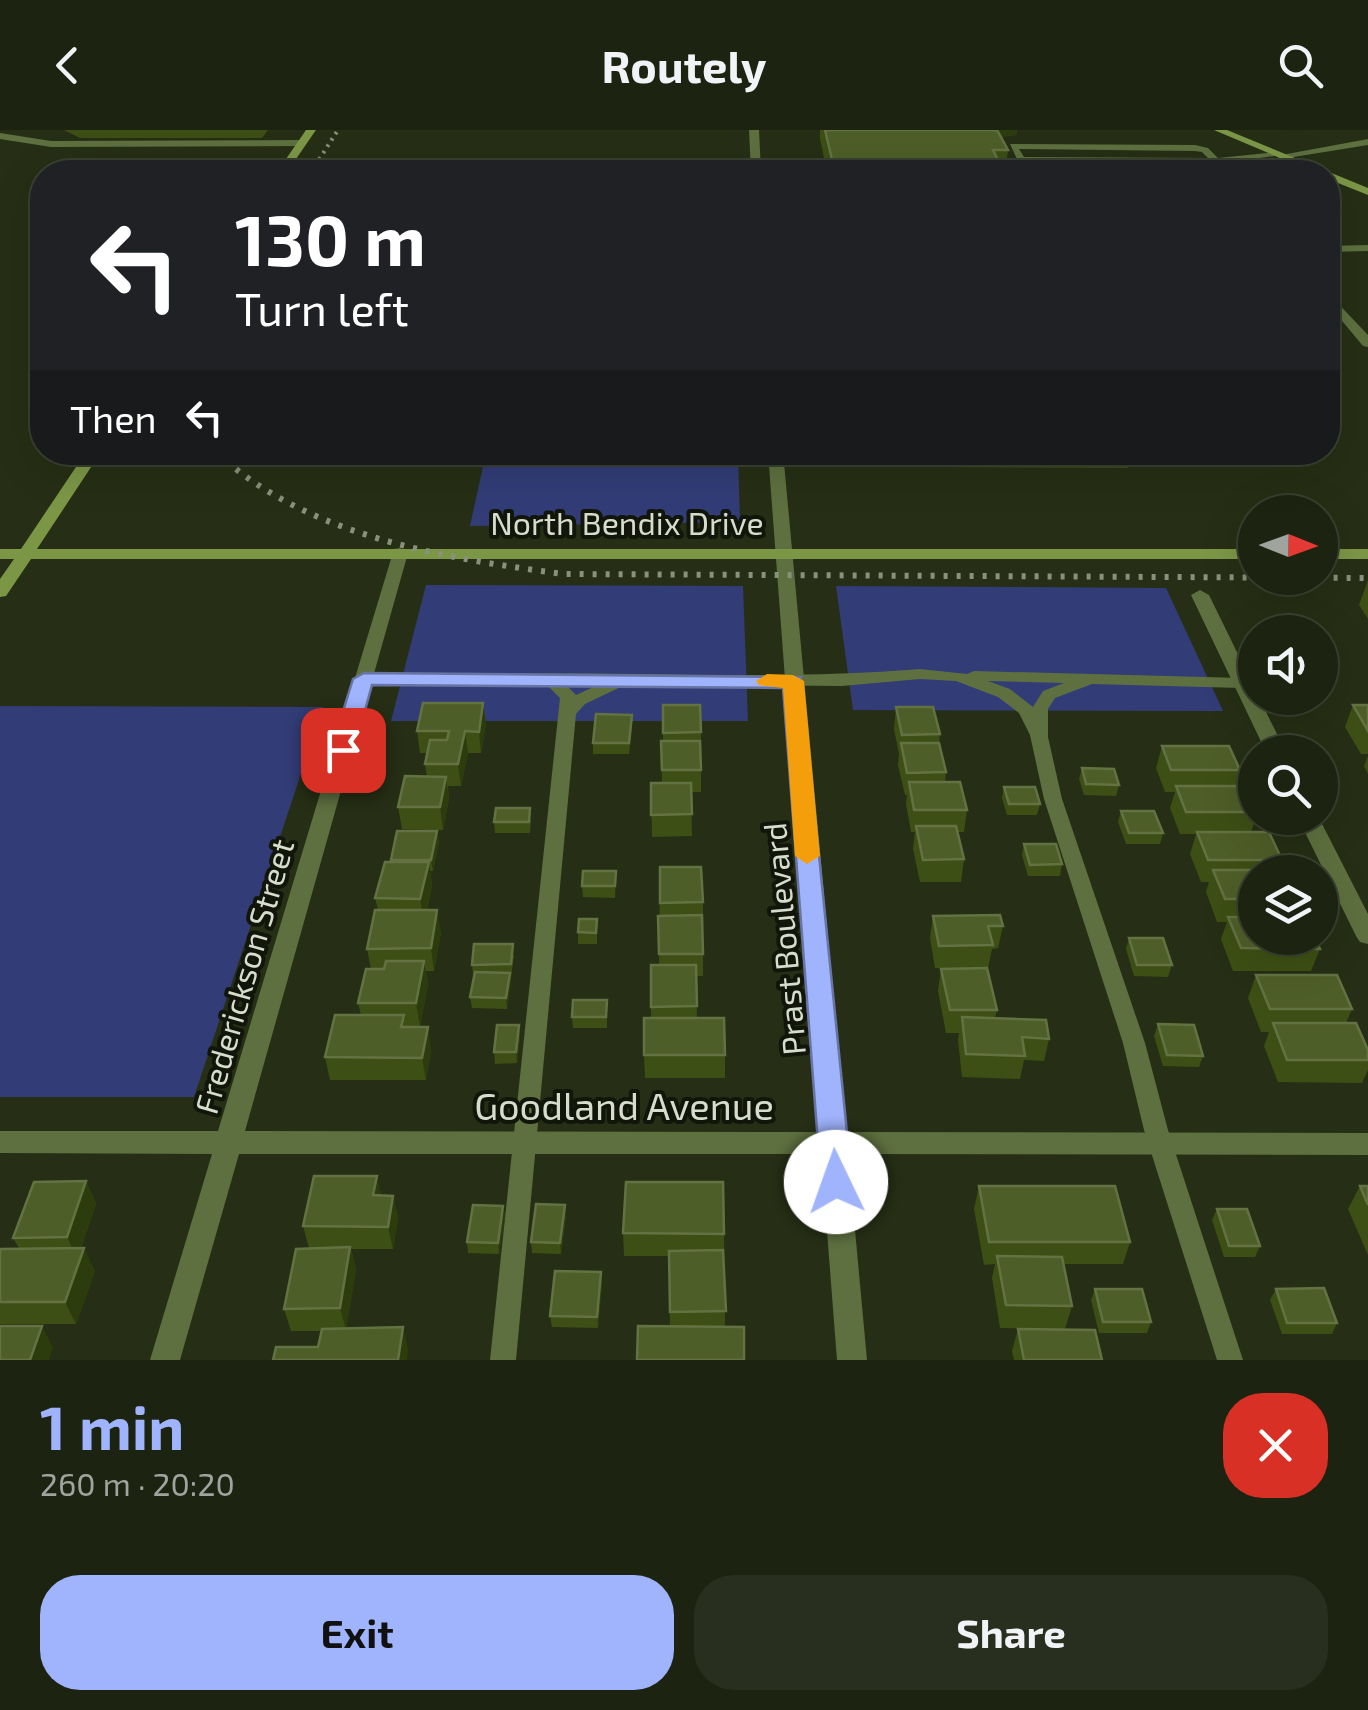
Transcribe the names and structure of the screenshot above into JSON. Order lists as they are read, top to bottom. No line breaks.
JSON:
{"streets":{"street":["North Bendix Drive","Prast Boulevard","Frederickson Street","Goodland Avenue"]},"crossings":[["North Bendix Drive","Prast Boulevard"],["North Bendix Drive","Frederickson Street"],["Prast Boulevard","Goodland Avenue"],["Frederickson Street","Goodland Avenue"]],"north":"right","page":{"header":"Routely","turn":["130 m","Turn left"],"then":"Then","heading":["1 min","260 m · 20:20"],"buttons":["Exit","Share"]}}
